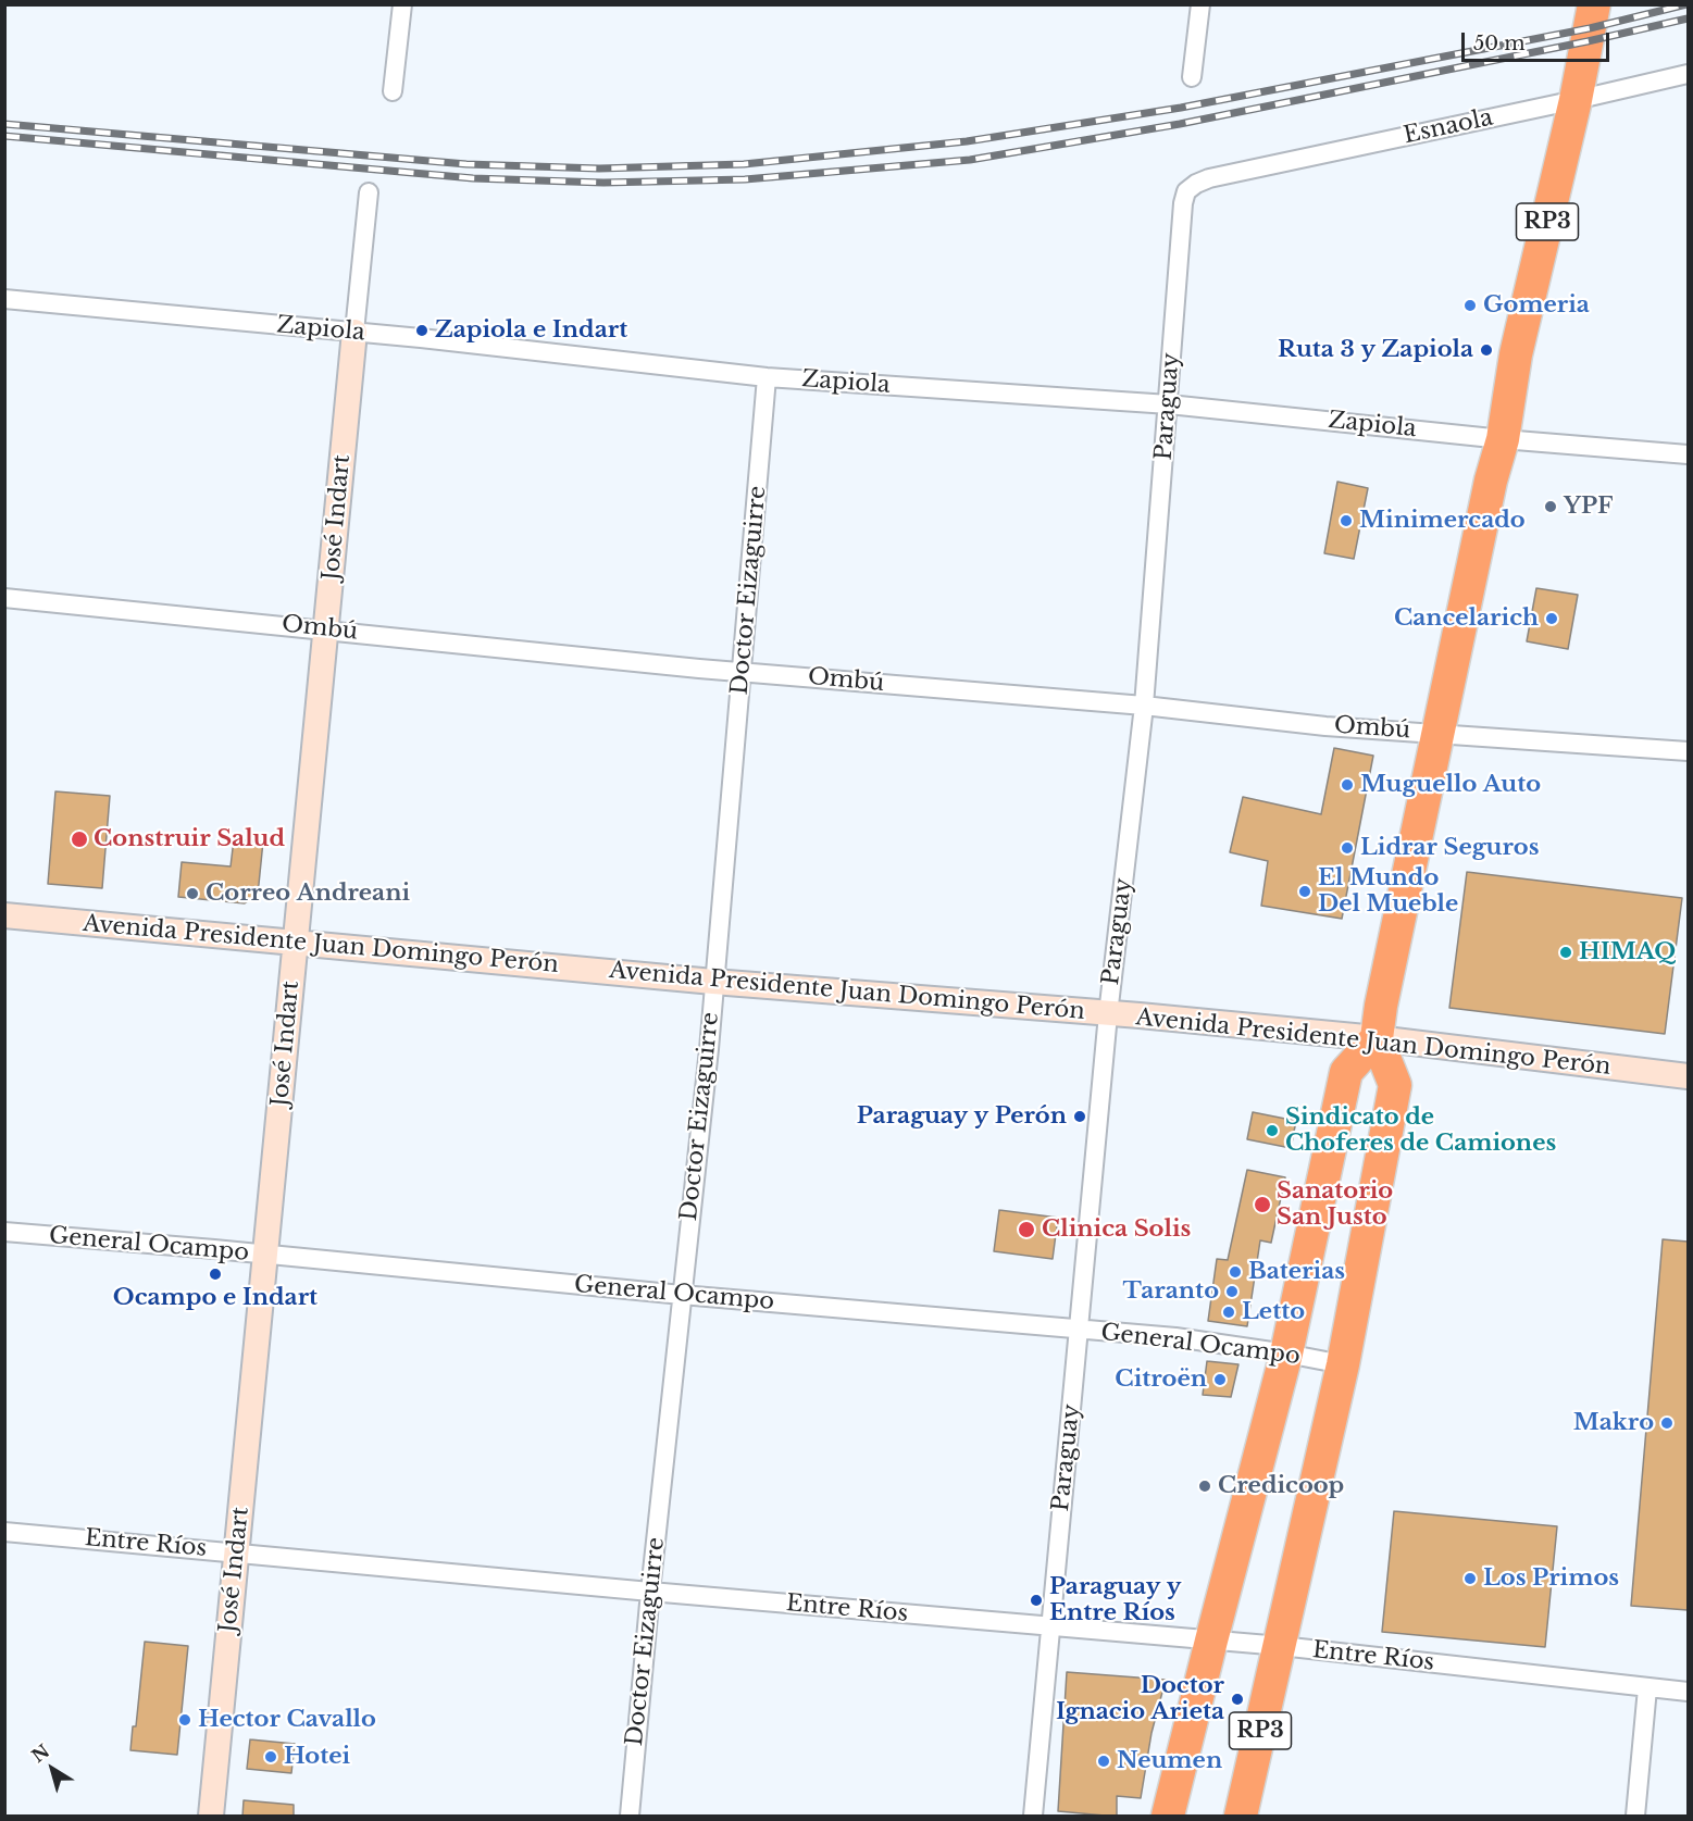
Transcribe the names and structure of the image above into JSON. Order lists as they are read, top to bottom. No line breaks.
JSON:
{"streets":{"highway":["RP3"],"street":["Esnaola","Zapiola","Paraguay","José Indart","Doctor Eizaguirre","Ombú","Avenida Presidente Juan Domingo Perón","General Ocampo","Entre Ríos"]},"crossings":[["Esnaola","RP3"],["Esnaola","Paraguay"],["RP3","Zapiola"],["RP3","Ombú"],["RP3","Avenida Presidente Juan Domingo Perón"],["RP3","General Ocampo"],["RP3","Entre Ríos"],["Zapiola","Paraguay"],["Zapiola","José Indart"],["Zapiola","Doctor Eizaguirre"],["Paraguay","Ombú"],["Paraguay","Avenida Presidente Juan Domingo Perón"],["Paraguay","General Ocampo"],["Paraguay","Entre Ríos"],["José Indart","Ombú"],["José Indart","Avenida Presidente Juan Domingo Perón"],["José Indart","General Ocampo"],["José Indart","Entre Ríos"],["Doctor Eizaguirre","Ombú"],["Doctor Eizaguirre","Avenida Presidente Juan Domingo Perón"],["Doctor Eizaguirre","General Ocampo"],["Doctor Eizaguirre","Entre Ríos"]],"places":["Gomeria","Zapiola e Indart","Ruta 3 y Zapiola","YPF","Minimercado","Cancelarich","Muguello Auto","Construir Salud","Lidrar Seguros","El Mundo Del Mueble","Correo Andreani","HIMAQ","Paraguay y Perón","Sindicato de Choferes de Camiones","Sanatorio San Justo","Clinica Solis","Baterias","Ocampo e Indart","Taranto","Letto","Citroën","Makro","Credicoop","Los Primos","Paraguay y Entre Ríos","Doctor Ignacio Arieta","Hector Cavallo","Hotei","Neumen"],"scale_bar":"50 m","north":"top left"}
